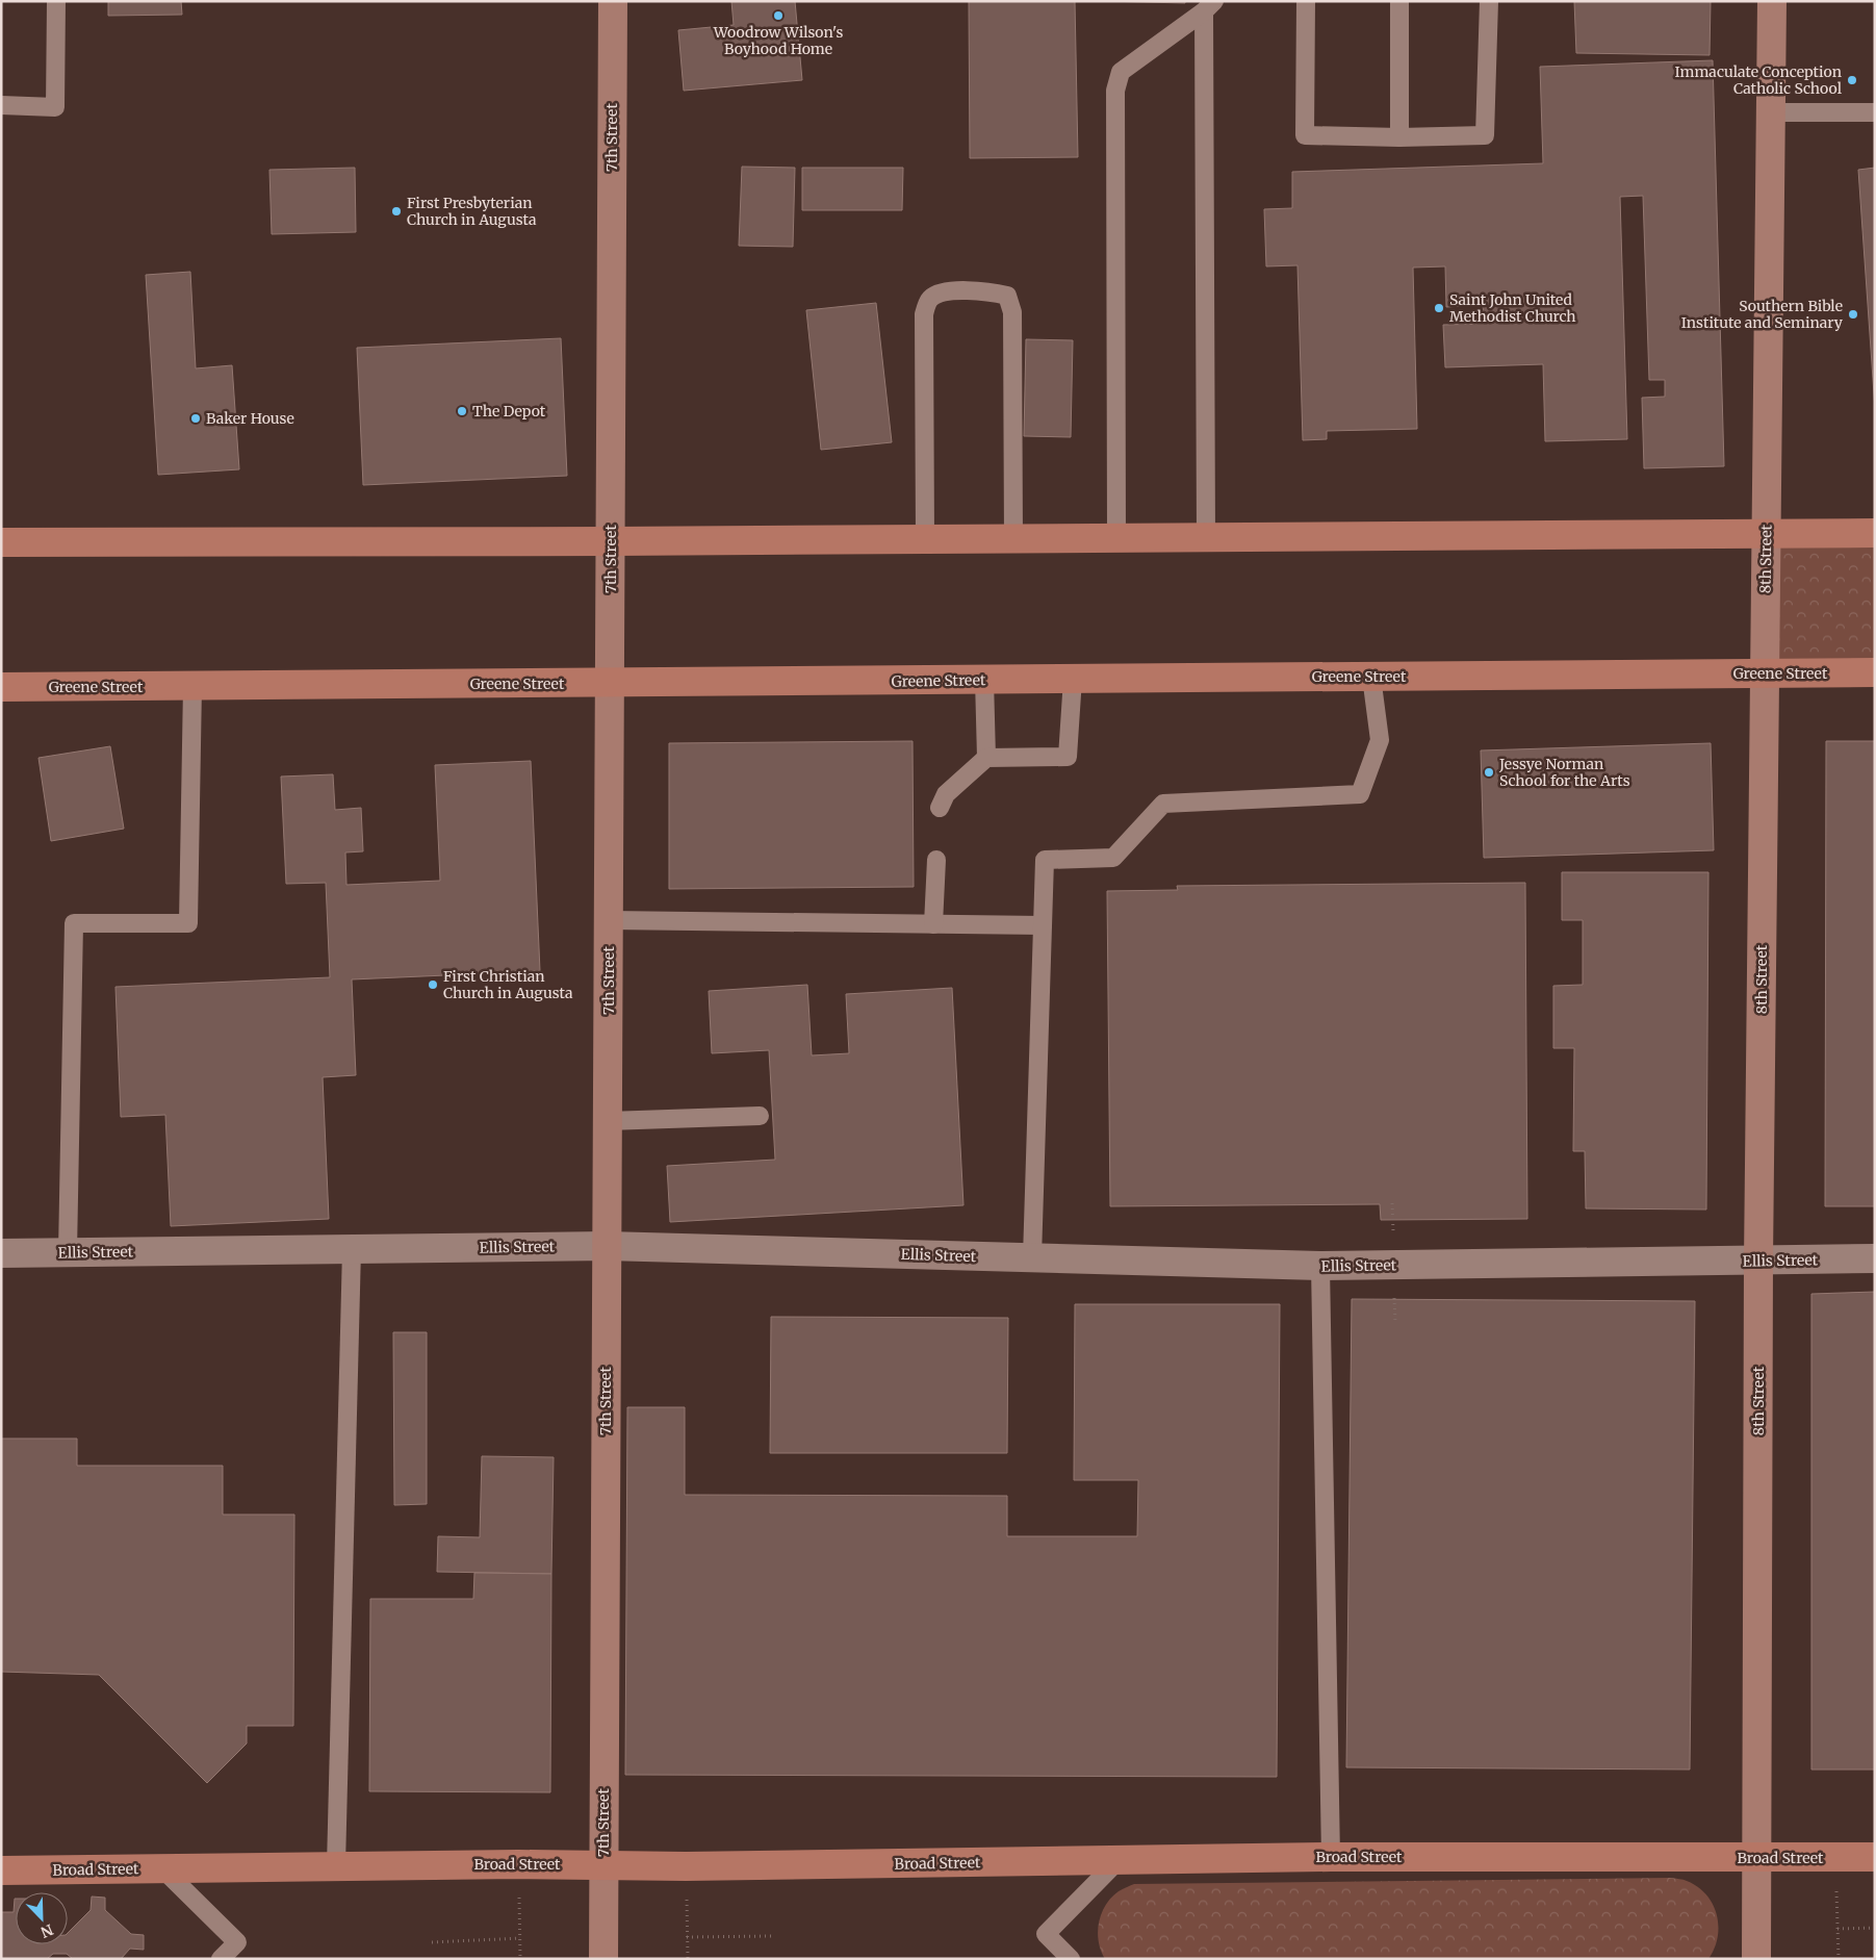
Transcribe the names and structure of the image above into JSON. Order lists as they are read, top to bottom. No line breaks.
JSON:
{"streets":{"main road":["7th Street","8th Street","Greene Street","Broad Street"],"street":["Ellis Street"]},"crossings":[["7th Street","Greene Street"],["7th Street","Ellis Street"],["7th Street","Broad Street"],["8th Street","Greene Street"],["8th Street","Ellis Street"],["8th Street","Broad Street"]],"places":["Woodrow Wilson's Boyhood Home","Immaculate Conception Catholic School","First Presbyterian Church in Augusta","Saint John United Methodist Church","Southern Bible Institute and Seminary","The Depot","Baker House","Jessye Norman School for the Arts","First Christian Church in Augusta"],"north":"bottom right"}
